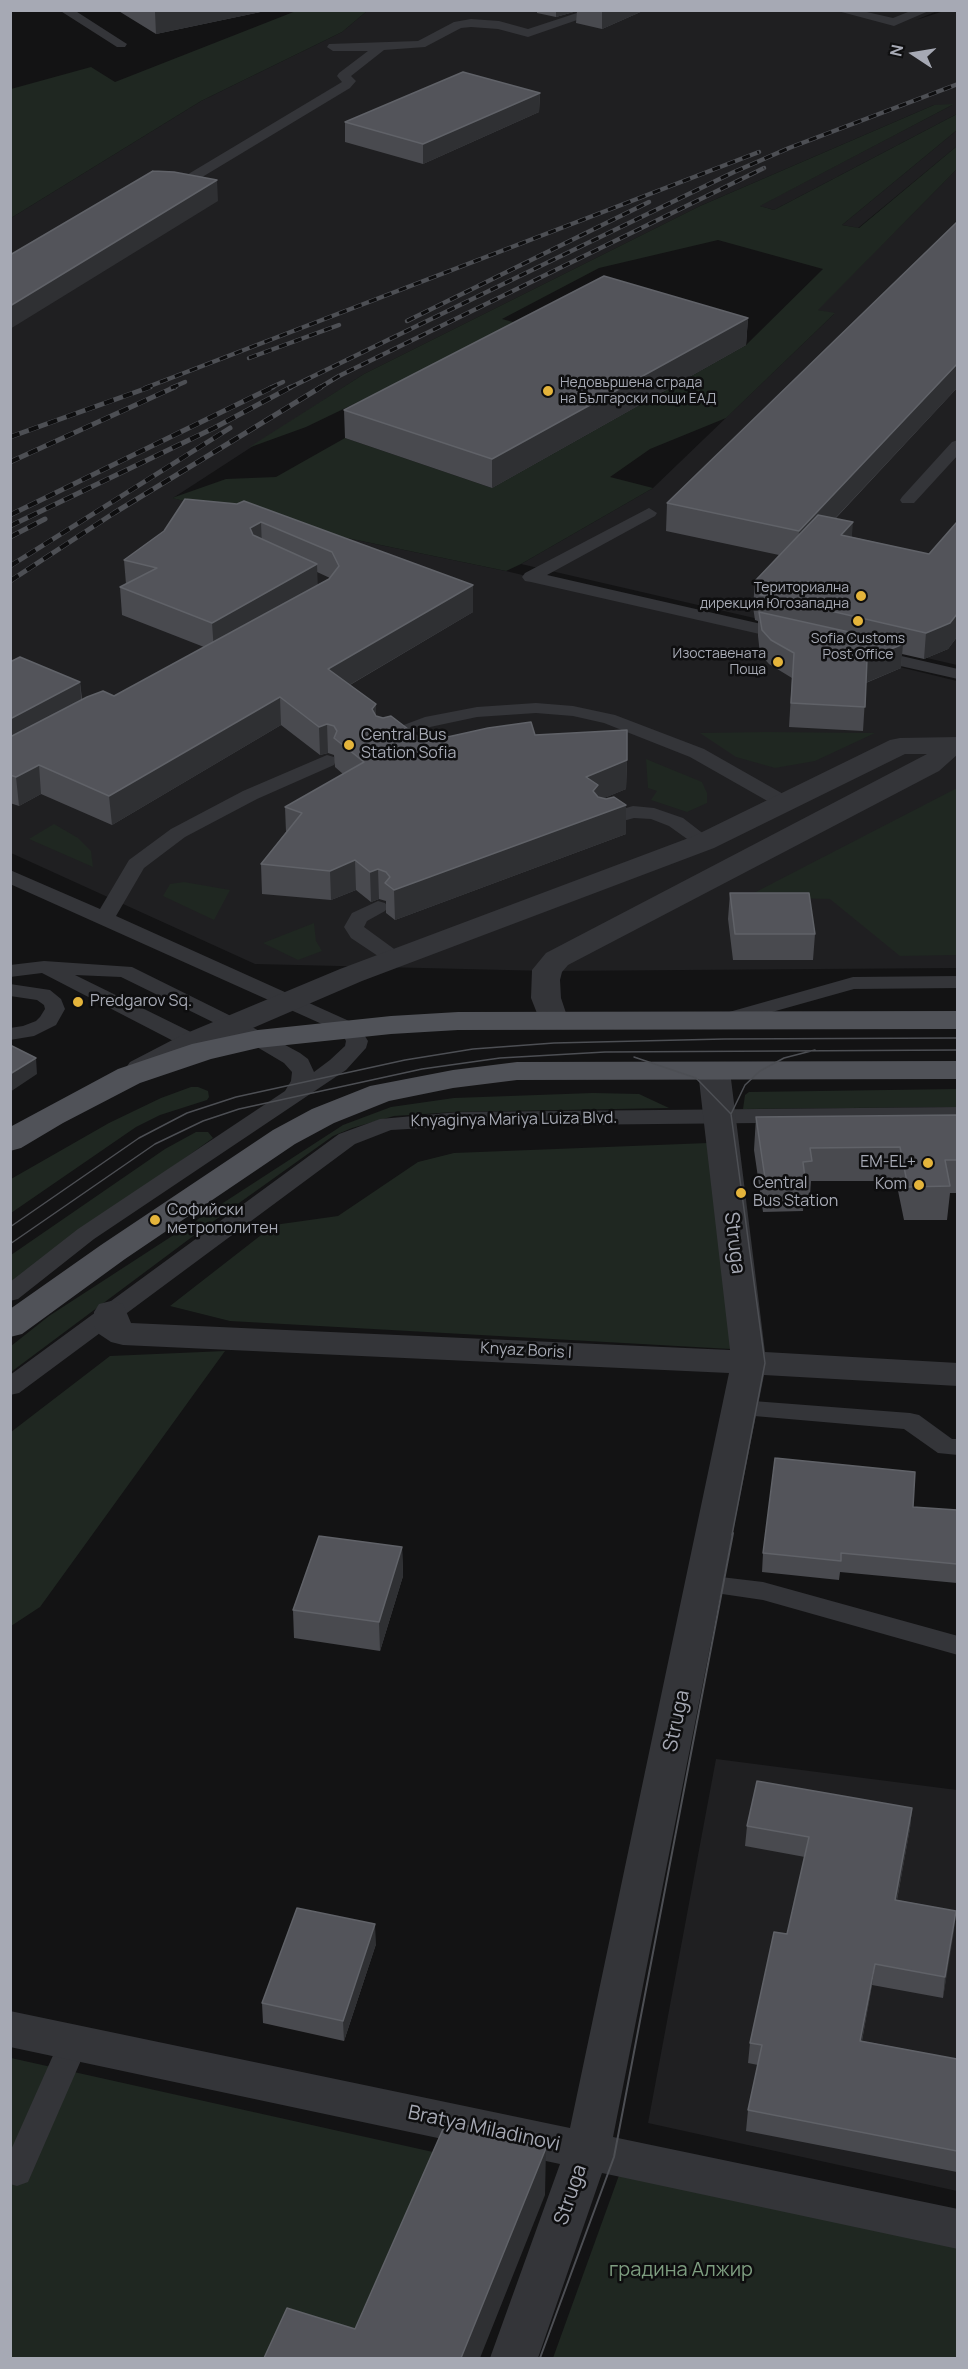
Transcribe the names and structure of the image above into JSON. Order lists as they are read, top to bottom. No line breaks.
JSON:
{"streets":{"street":["Struga","Knyaz Boris I","Bratya Miladinovi"],"lane":["Knyaginya Mariya Luiza Blvd."]},"crossings":[["Knyaginya Mariya Luiza Blvd.","Struga"],["Knyaginya Mariya Luiza Blvd.","Knyaz Boris I"],["Struga","Knyaz Boris I"],["Struga","Bratya Miladinovi"]],"parks":["градина Алжир"],"places":["Недовършена сграда на Български пощи ЕАД","Териториална дирекция Югозападна","Sofia Customs Post Office","Изоставената Поща","Central Bus Station Sofia","Predgarov Sq.","EM-EL+","Kom","Central Bus Station","Софийски метрополитен"],"north":"left"}
